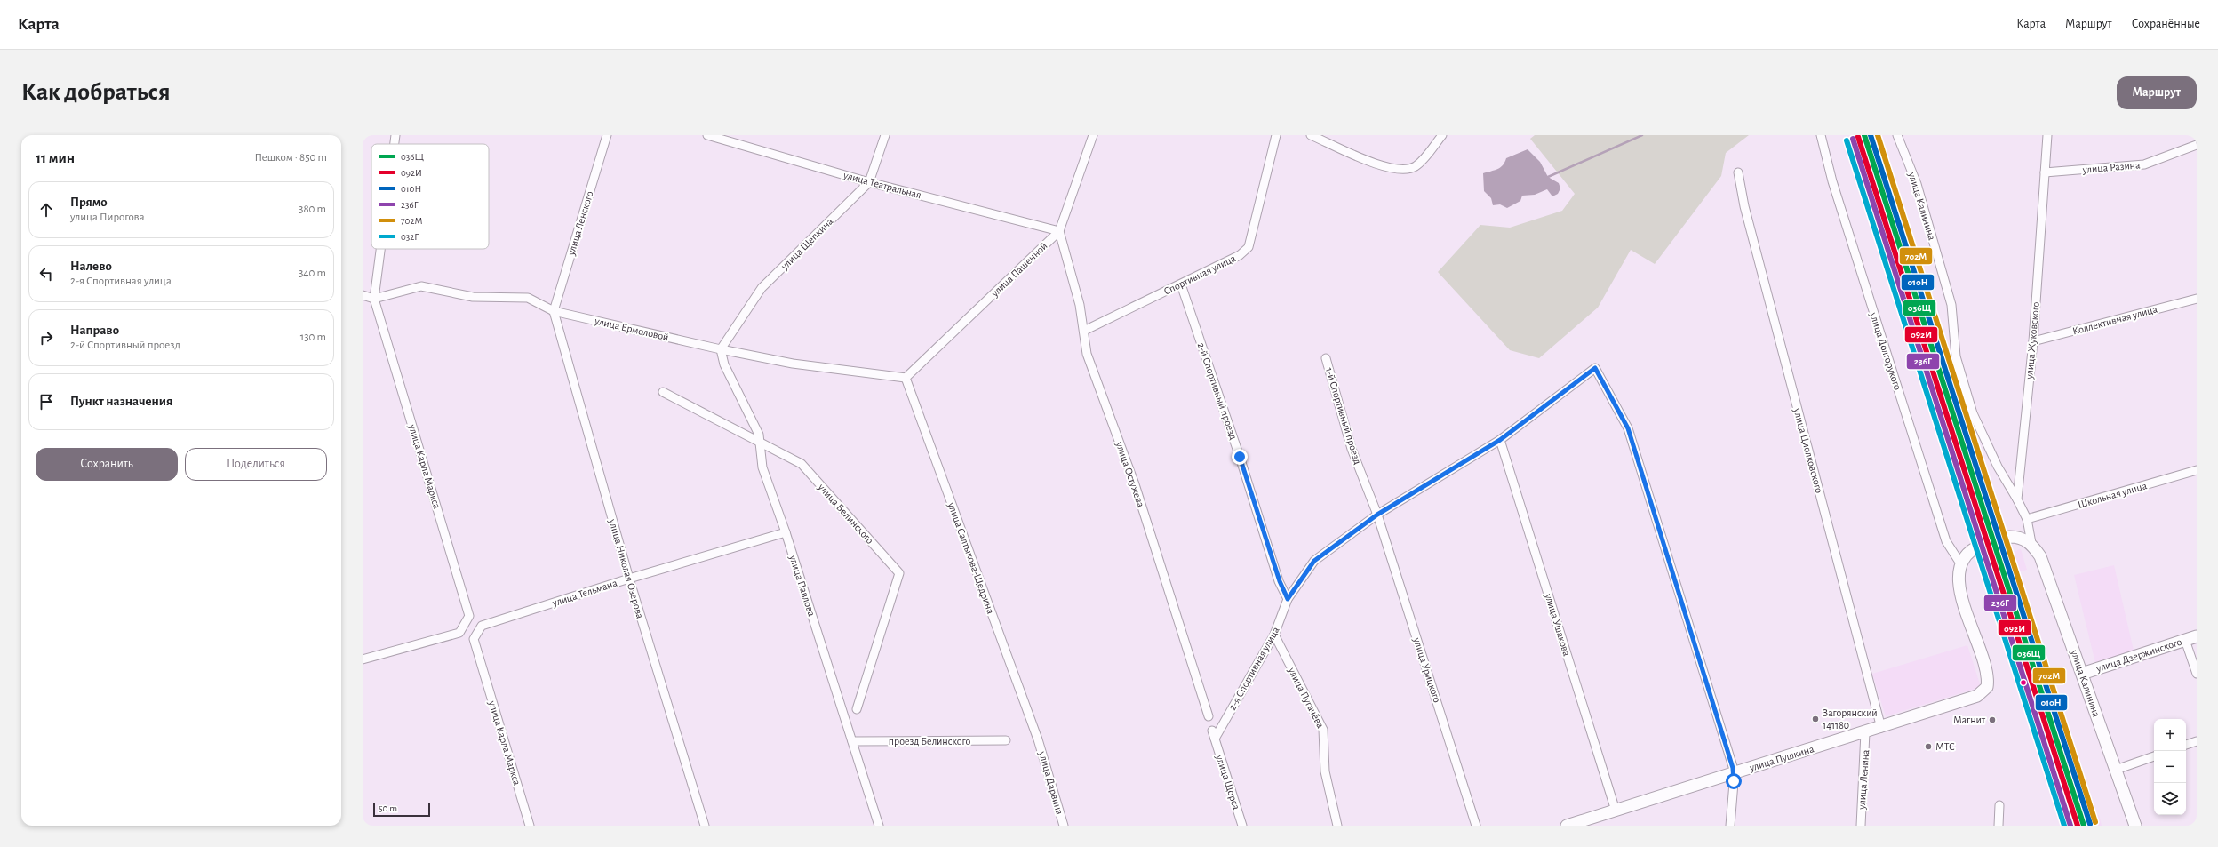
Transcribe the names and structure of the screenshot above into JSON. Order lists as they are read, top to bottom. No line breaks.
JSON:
{"streets":{"main road":["улица Калинина","улица Дзержинского","улица Пушкина"],"street":["улица Разина","улица Театральная","улица Ленского","улица Щепкина","улица Пашенной","Спортивная улица","Коллективная улица","улица Ермоловой","улица Жуковского","улица Долгорукого","2-й Спортивный проезд","1-й Спортивный проезд","улица Циолковского","улица Карла Маркса","улица Остужева","Школьная улица","улица Белинского","улица Салтыкова-Щедрина","улица Николая Озерова","улица Павлова","улица Тельмана","улица Ушакова","2-я Спортивная улица","улица Урицкого","улица Пугачёва","проезд Белинского","улица Ленина","улица Щорса","улица Дарвина"]},"crossings":[["улица Разина","улица Жуковского"],["улица Театральная","улица Щепкина"],["улица Театральная","улица Пашенной"],["улица Театральная","улица Остужева"],["улица Калинина","улица Жуковского"],["улица Калинина","улица Дзержинского"],["улица Ленского","улица Ермоловой"],["улица Ленского","улица Николая Озерова"],["улица Щепкина","улица Ермоловой"],["улица Щепкина","улица Павлова"],["улица Пашенной","улица Ермоловой"],["улица Пашенной","улица Остужева"],["улица Пашенной","улица Салтыкова-Щедрина"],["Спортивная улица","2-й Спортивный проезд"],["Спортивная улица","улица Остужева"],["Коллективная улица","улица Жуковского"],["улица Ермоловой","улица Карла Маркса"],["улица Ермоловой","улица Салтыкова-Щедрина"],["улица Ермоловой","улица Николая Озерова"],["улица Ермоловой","улица Павлова"],["улица Долгорукого","улица Пушкина"],["2-й Спортивный проезд","2-я Спортивная улица"],["1-й Спортивный проезд","2-я Спортивная улица"],["1-й Спортивный проезд","улица Урицкого"],["улица Циолковского","улица Пушкина"],["улица Карла Маркса","улица Тельмана"],["улица Белинского","улица Павлова"],["улица Салтыкова-Щедрина","улица Дарвина"],["улица Николая Озерова","улица Тельмана"],["улица Павлова","улица Тельмана"],["улица Павлова","проезд Белинского"],["улица Ушакова","2-я Спортивная улица"],["улица Ушакова","улица Пушкина"],["2-я Спортивная улица","улица Урицкого"],["2-я Спортивная улица","улица Пугачёва"],["2-я Спортивная улица","улица Пушкина"],["2-я Спортивная улица","улица Щорса"],["улица Пушкина","улица Ленина"]],"places":["Загорянский 141180","Магнит","МТС"],"lines":["transit line 036Щ","transit line 010Н","transit line 702М","transit line 092И","transit line 236Г","transit line 032Г"],"legend":["036Щ","092И","010Н","236Г","702М","032Г"],"scale_bar":"50 m","page":{"header":"Карта","nav":["Карта","Маршрут","Сохранённые"],"buttons":["Маршрут",["Сохранить","Поделиться"]],"title":"Как добраться","heading":["11 мин","Пешком · 850 m"],"list":[["Прямо","улица Пирогова","380 m"],["Налево","2-я Спортивная улица","340 m"],["Направо","2-й Спортивный проезд","130 m"],"Пункт назначения"],"map_buttons":["+","−"],"scale":"50 m"}}
